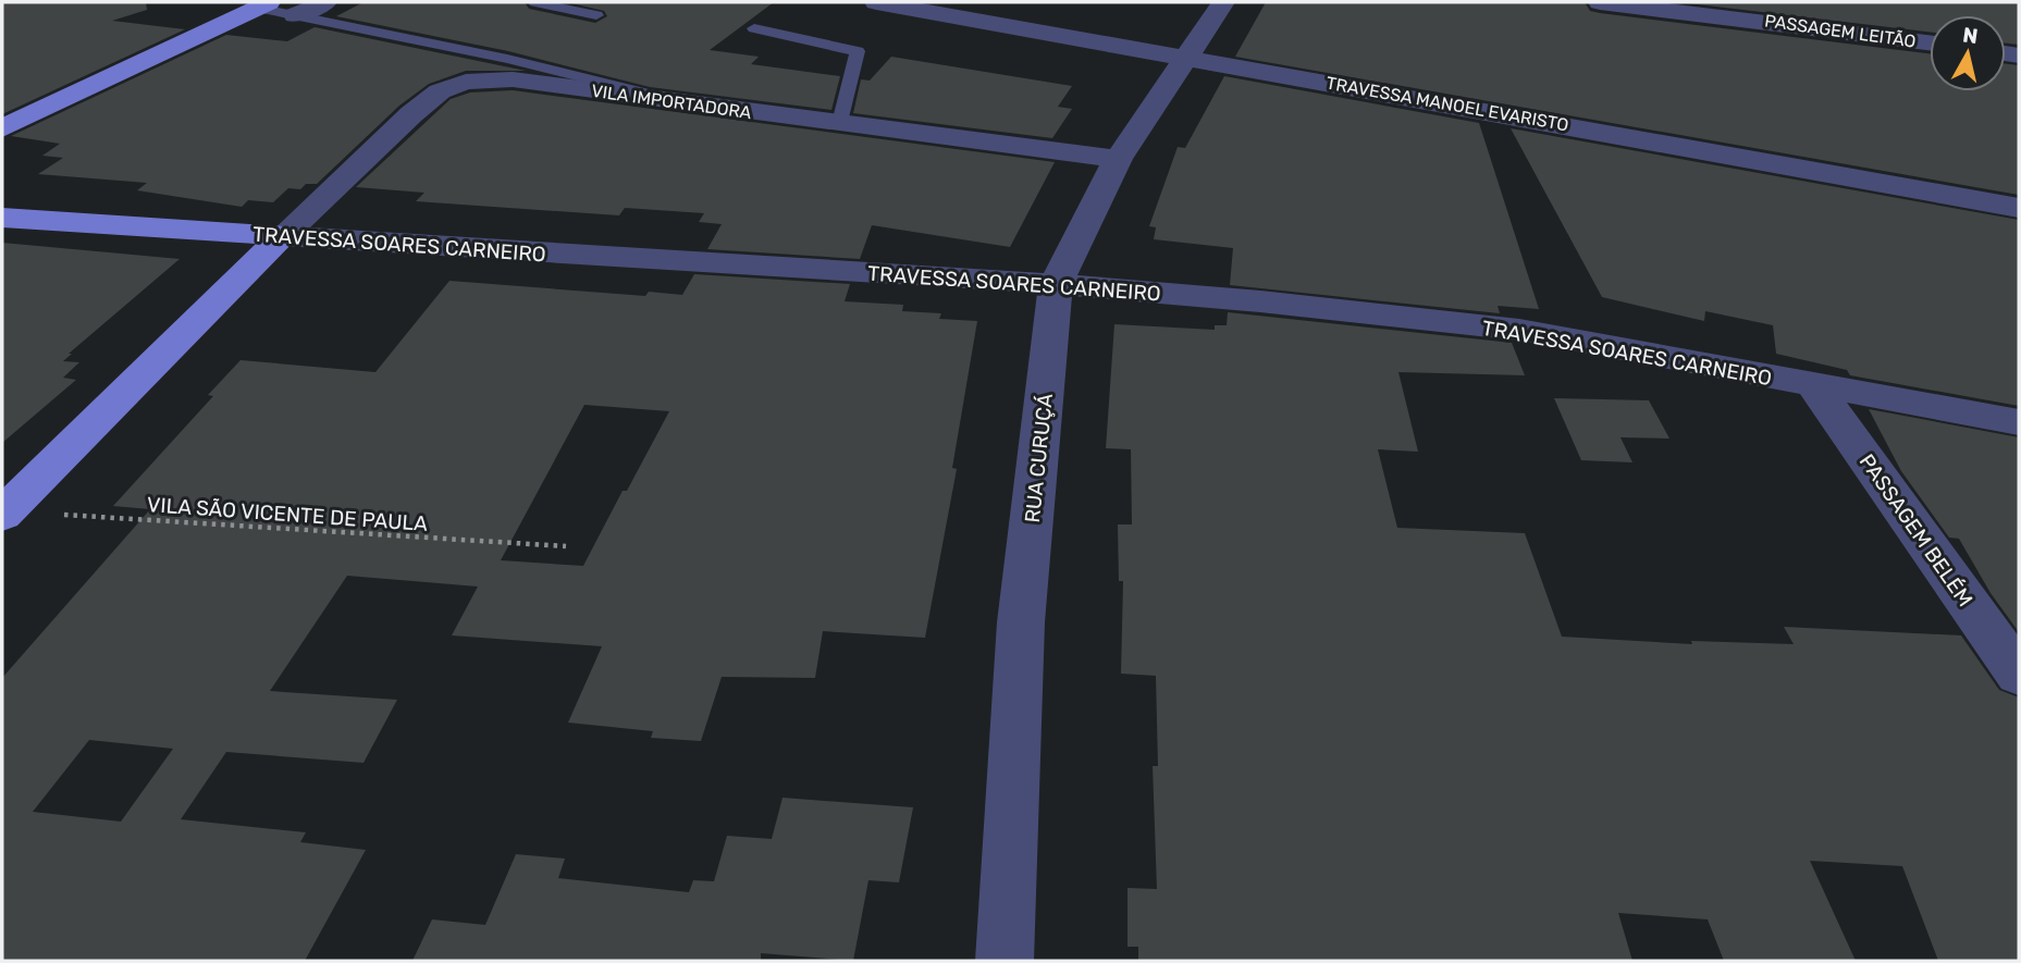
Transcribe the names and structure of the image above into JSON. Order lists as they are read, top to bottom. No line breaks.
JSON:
{"streets":{"main road":["TRAVESSA SOARES CARNEIRO"],"street":["PASSAGEM LEITÃO","VILA IMPORTADORA","TRAVESSA MANOEL EVARISTO","RUA CURUÇÁ","PASSAGEM BELÉM"],"path":["VILA SÃO VICENTE DE PAULA"]},"crossings":[["VILA IMPORTADORA","TRAVESSA SOARES CARNEIRO"],["VILA IMPORTADORA","RUA CURUÇÁ"],["TRAVESSA MANOEL EVARISTO","RUA CURUÇÁ"],["TRAVESSA SOARES CARNEIRO","RUA CURUÇÁ"],["TRAVESSA SOARES CARNEIRO","PASSAGEM BELÉM"]],"north":"top"}
